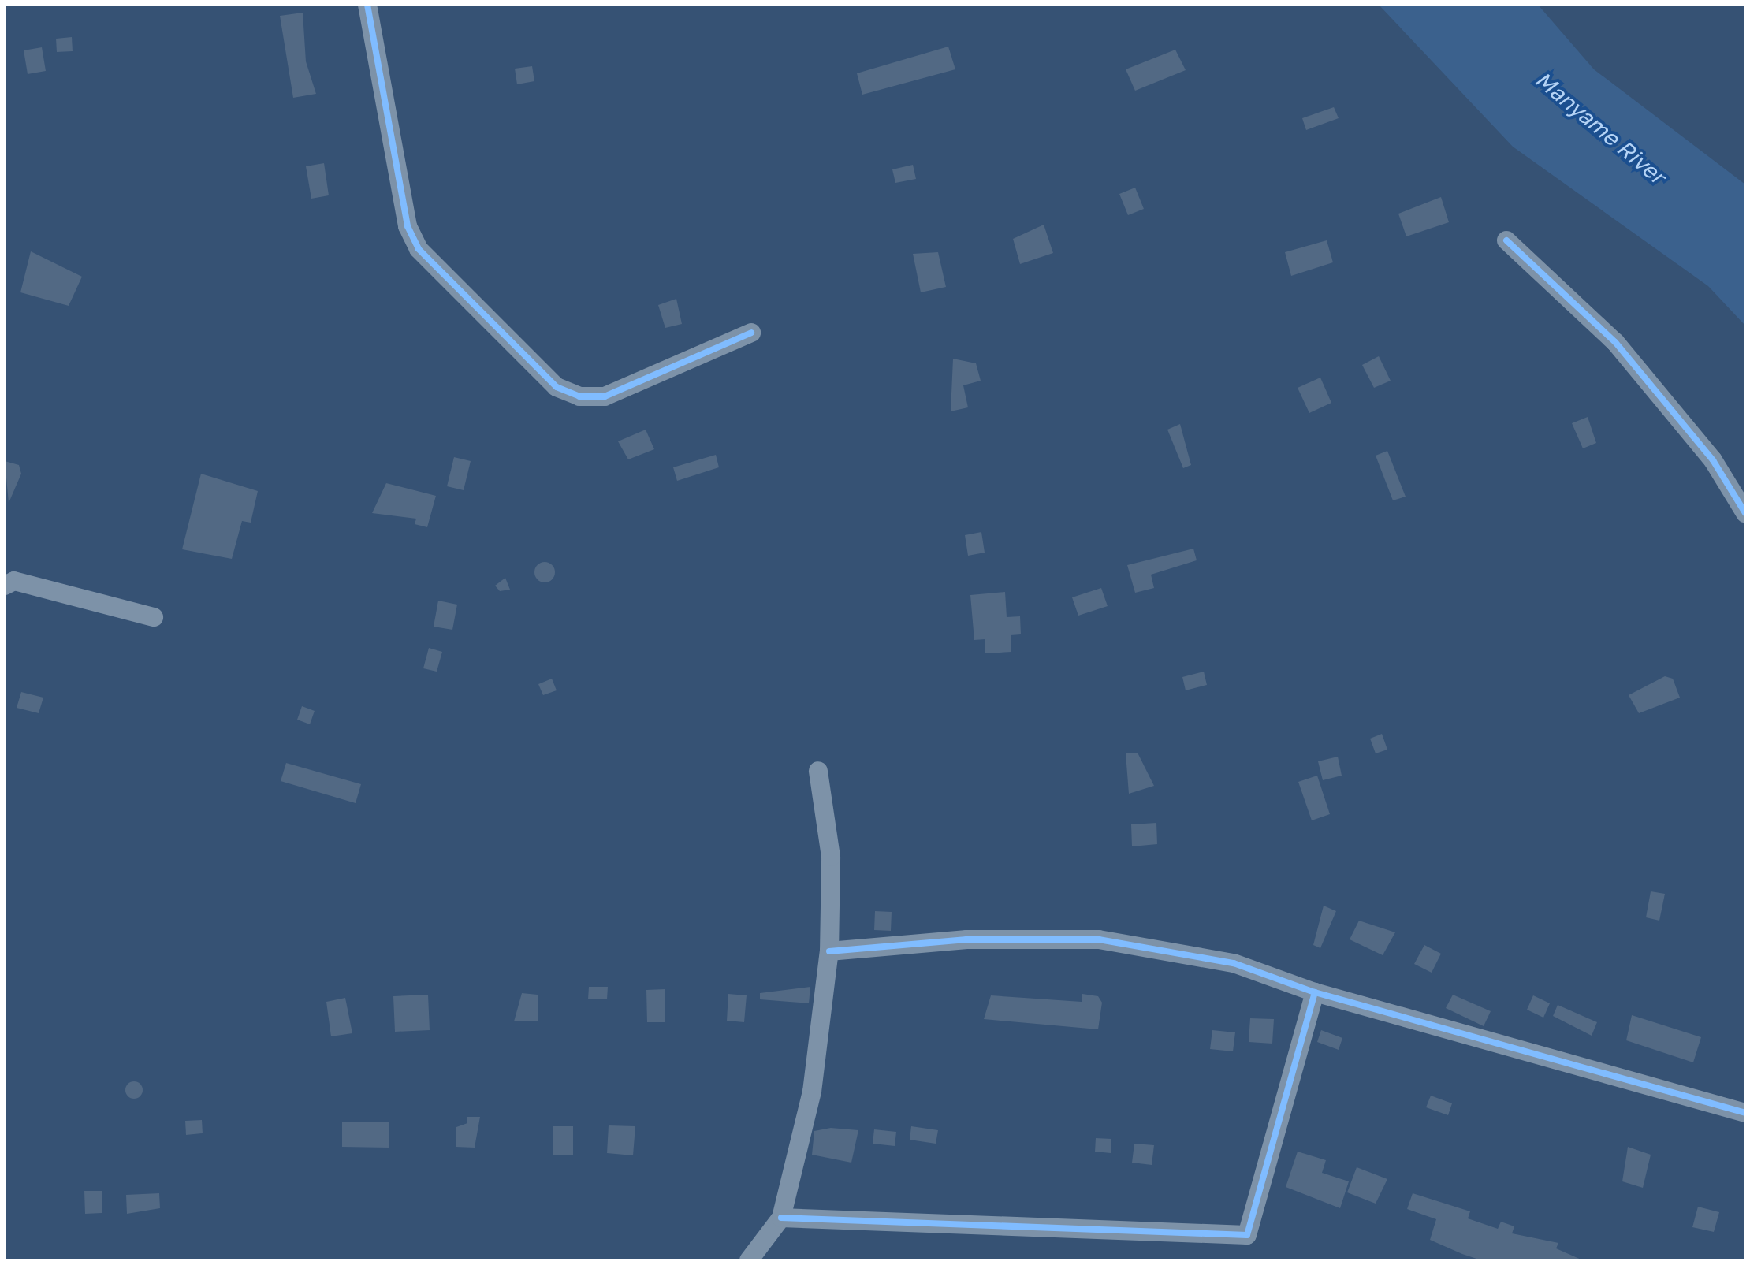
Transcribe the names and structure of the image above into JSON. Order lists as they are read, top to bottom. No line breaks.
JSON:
{"water":["Manyame River"]}
